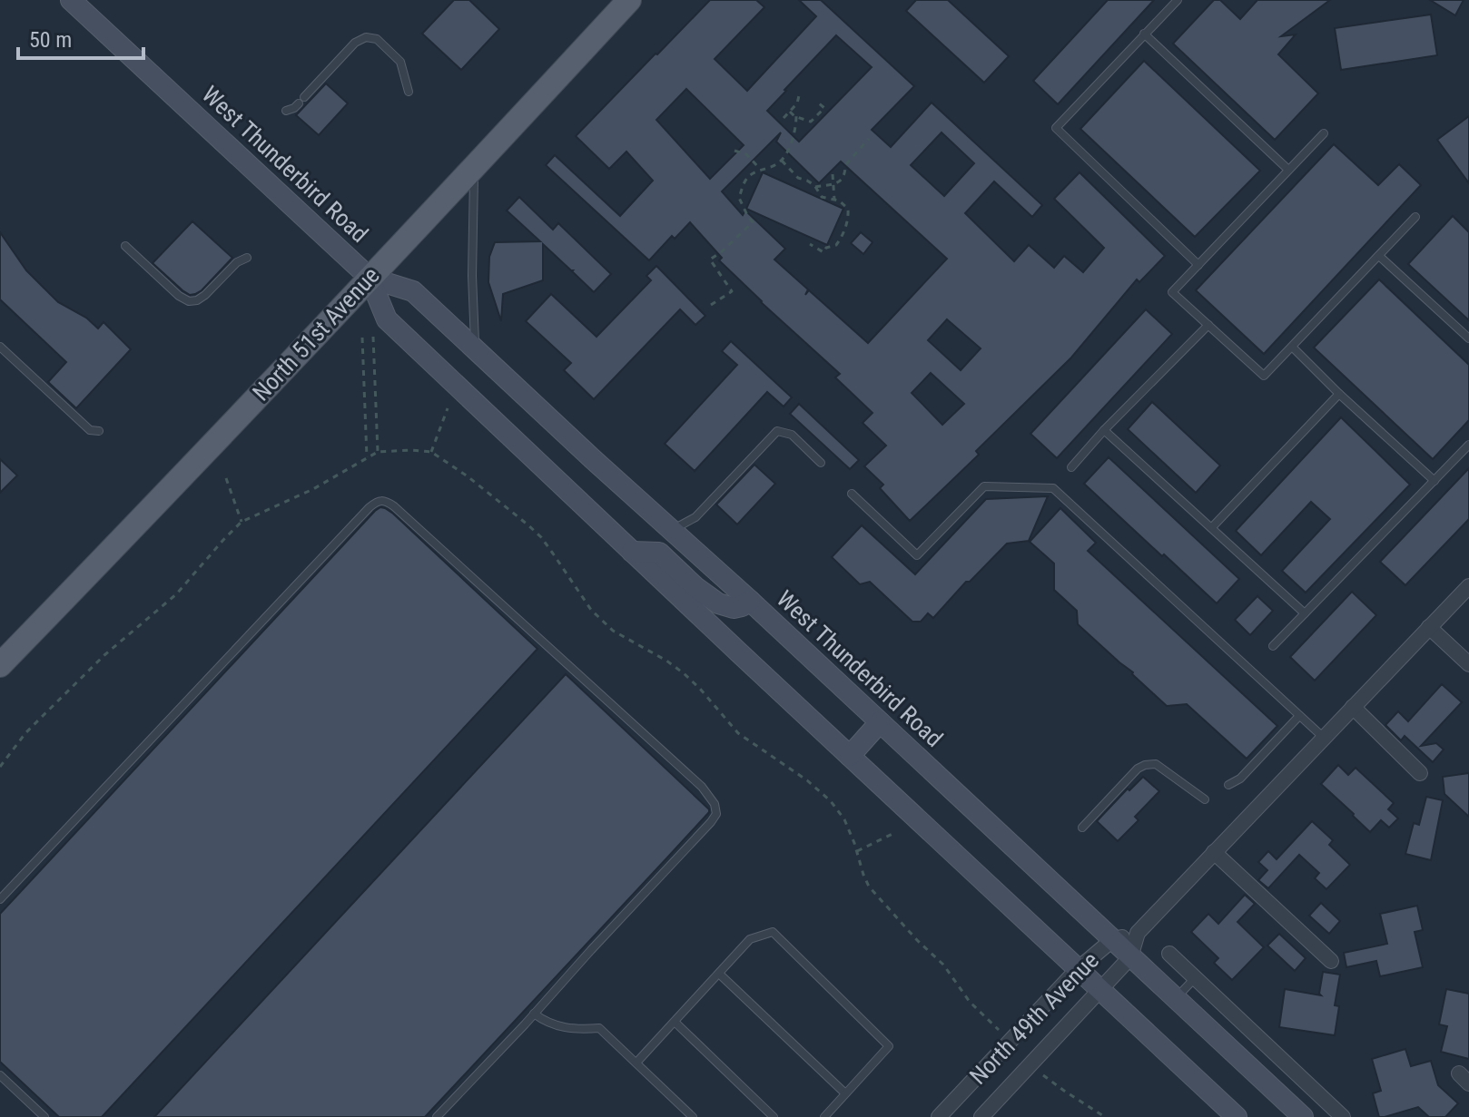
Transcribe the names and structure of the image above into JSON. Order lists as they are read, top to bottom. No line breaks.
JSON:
{"streets":{"main road":["West Thunderbird Road","North 51st Avenue"],"street":["North 49th Avenue"]},"crossings":[["West Thunderbird Road","North 51st Avenue"],["West Thunderbird Road","North 49th Avenue"]],"scale_bar":"50 m"}
